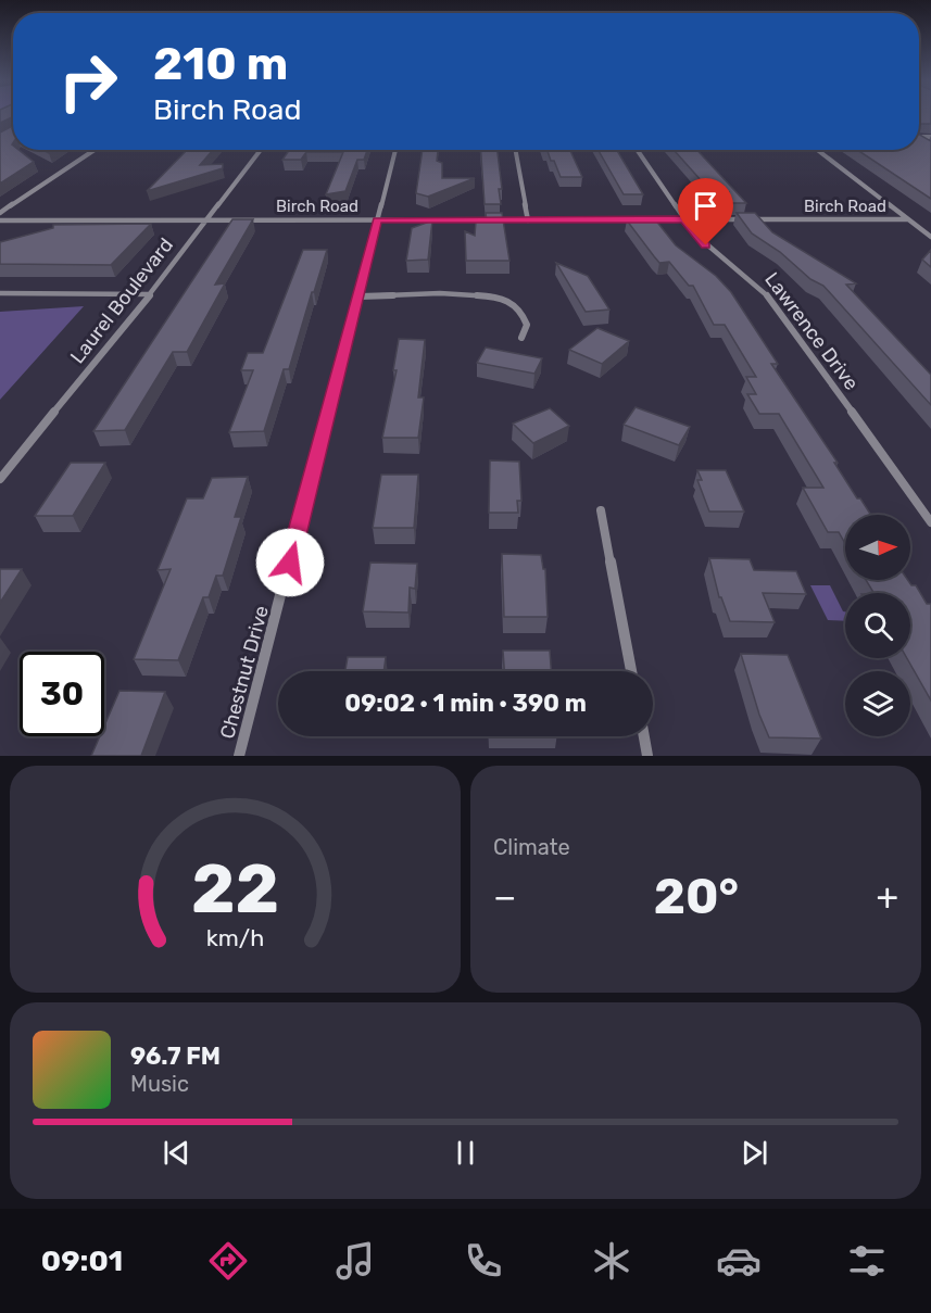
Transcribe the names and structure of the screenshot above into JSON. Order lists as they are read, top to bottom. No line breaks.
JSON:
{"streets":{"street":["Birch Road","Laurel Boulevard","Lawrence Drive","Chestnut Drive"]},"crossings":[["Birch Road","Laurel Boulevard"],["Birch Road","Lawrence Drive"],["Birch Road","Chestnut Drive"]],"north":"right","page":{"turn":["210 m","Birch Road"],"limit":"30","trip":"09:02 · 1 min · 390 m","tile":"Climate","heat":["−","20°","+"],"song":["96.7 FM","Music"],"tabs":"09:01","gauge":["22","km/h"]}}
